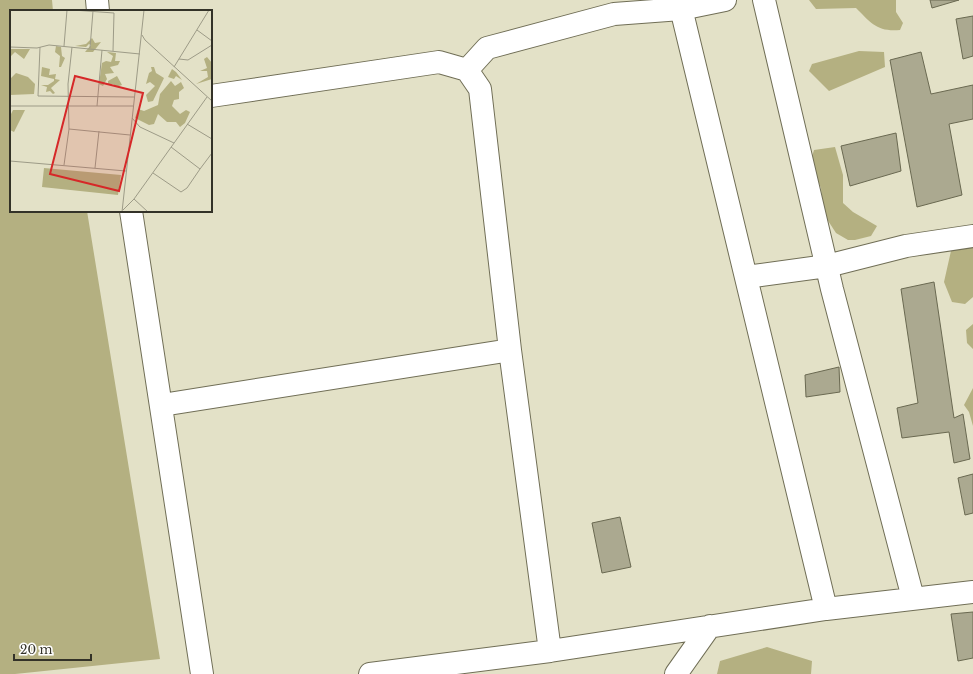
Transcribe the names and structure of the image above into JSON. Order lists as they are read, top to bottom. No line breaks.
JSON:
{"scale_bar":"20 m"}
